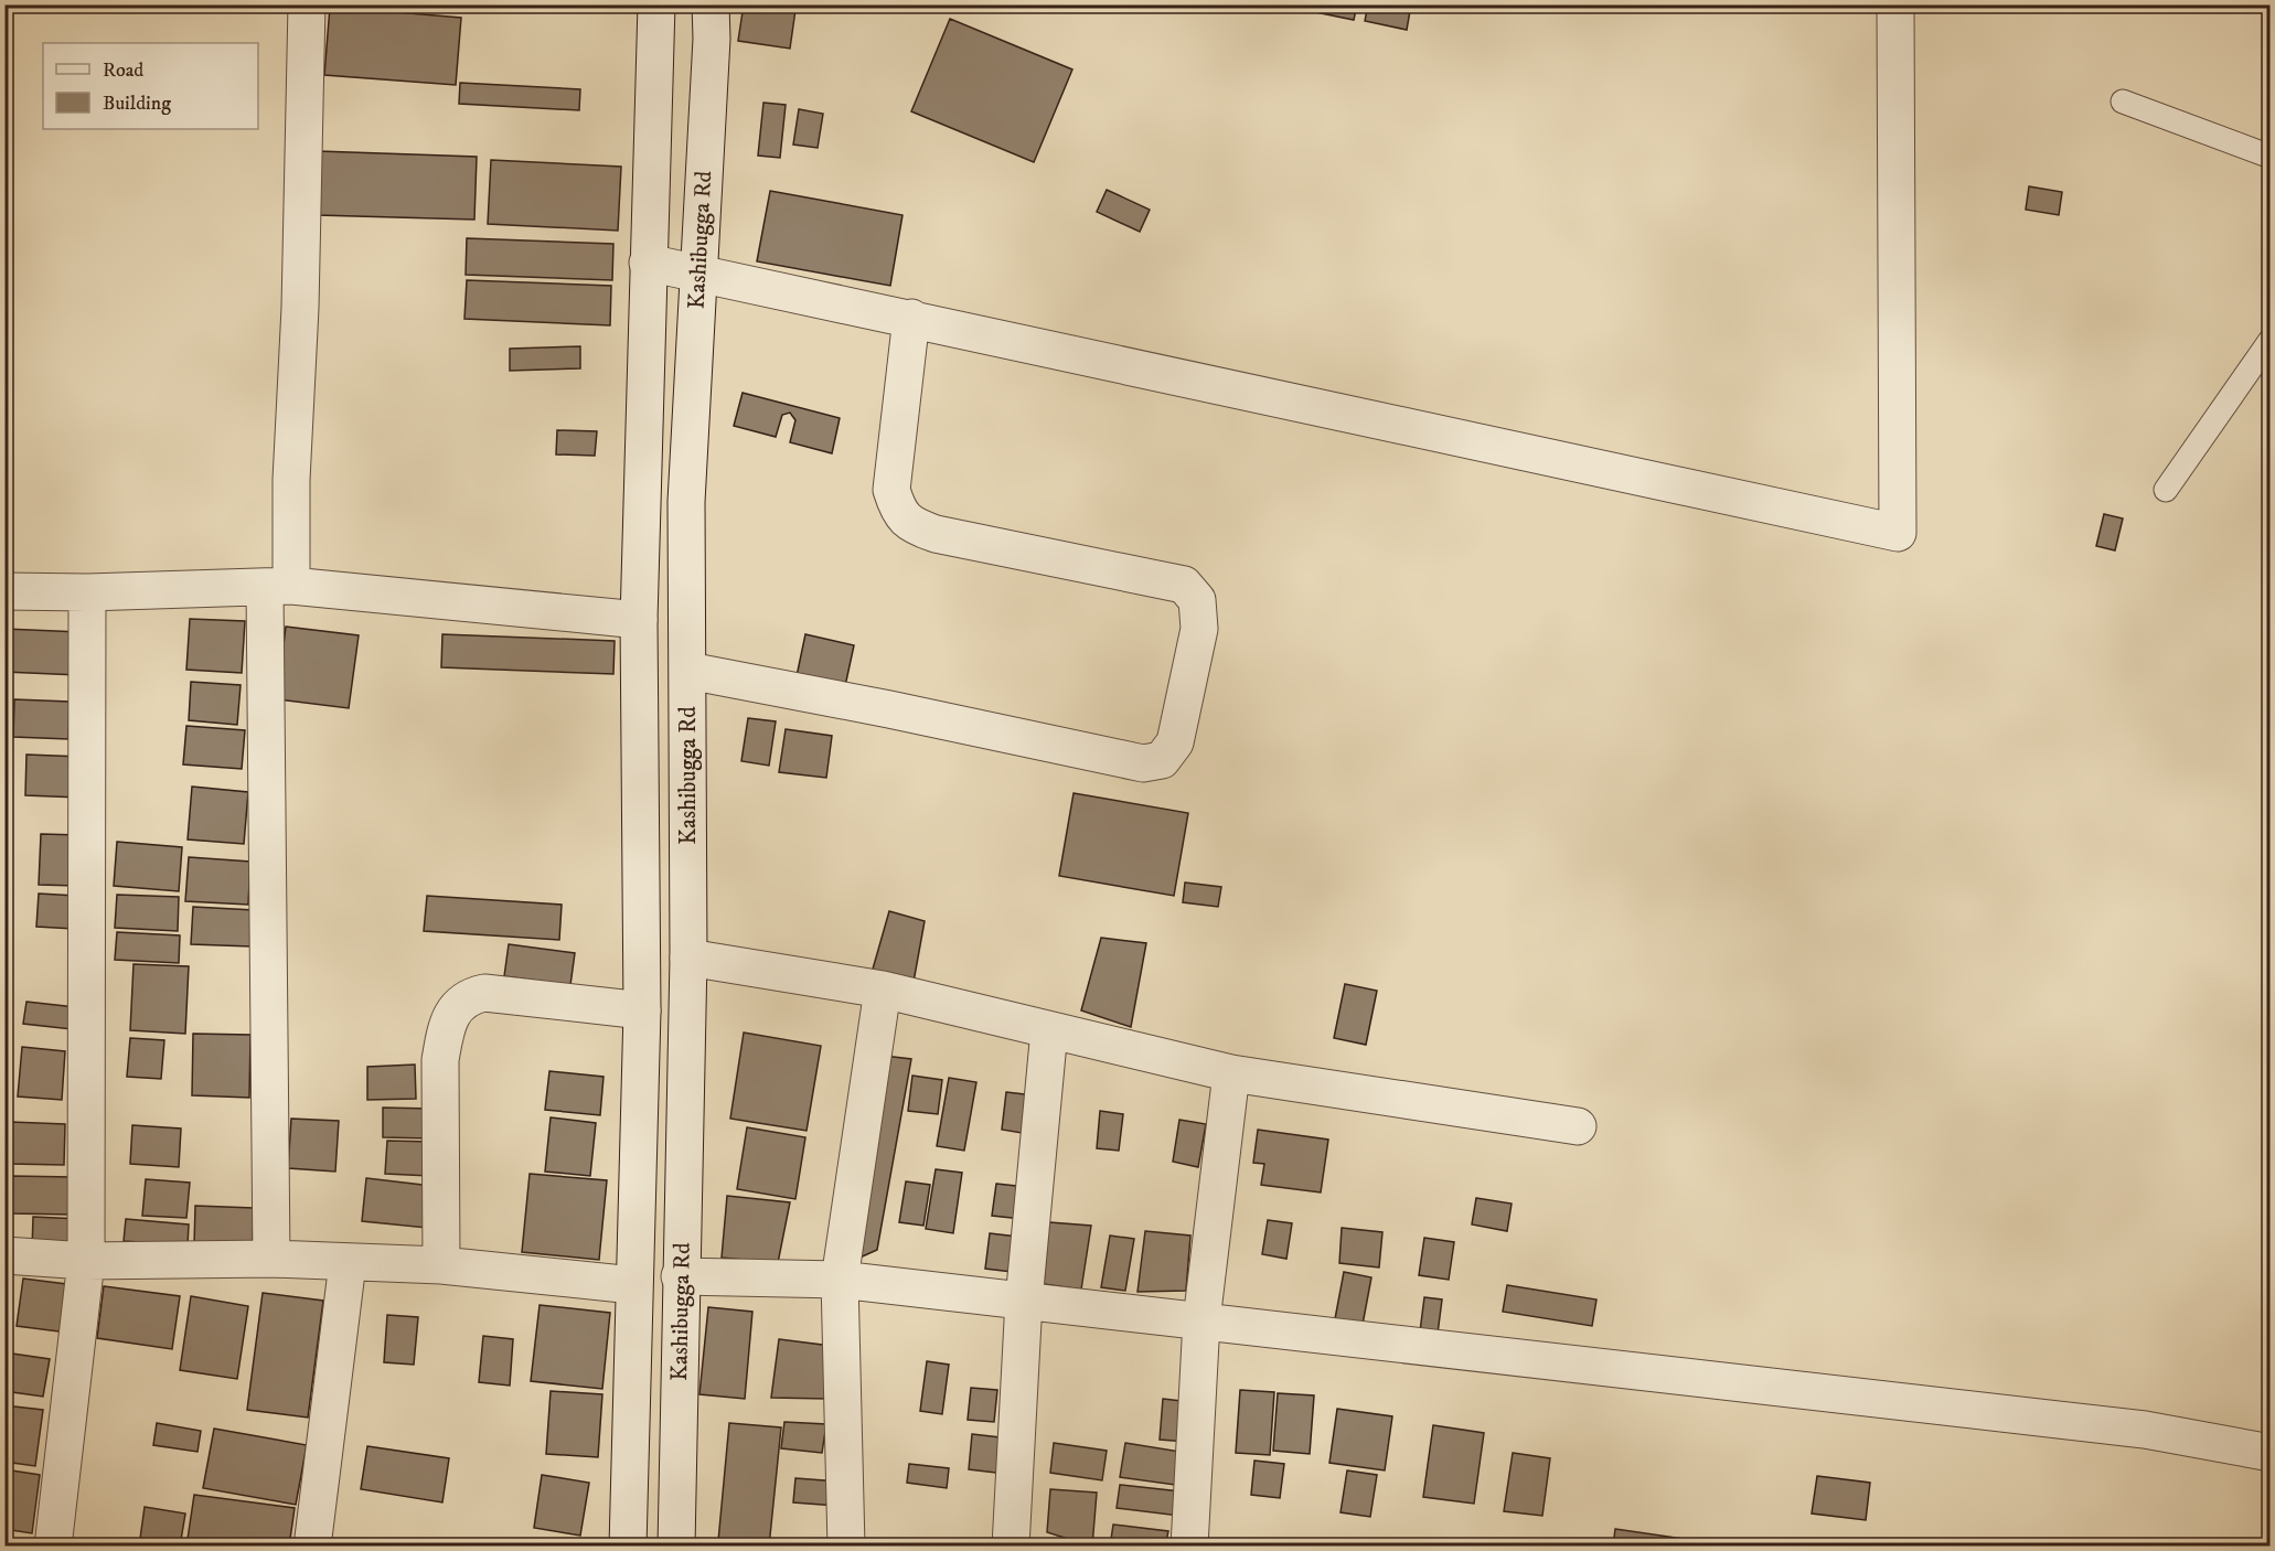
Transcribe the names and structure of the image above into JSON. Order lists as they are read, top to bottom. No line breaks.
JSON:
{"streets":{"street":["Kashibugga Rd"]},"legend":["Road","Building"]}
